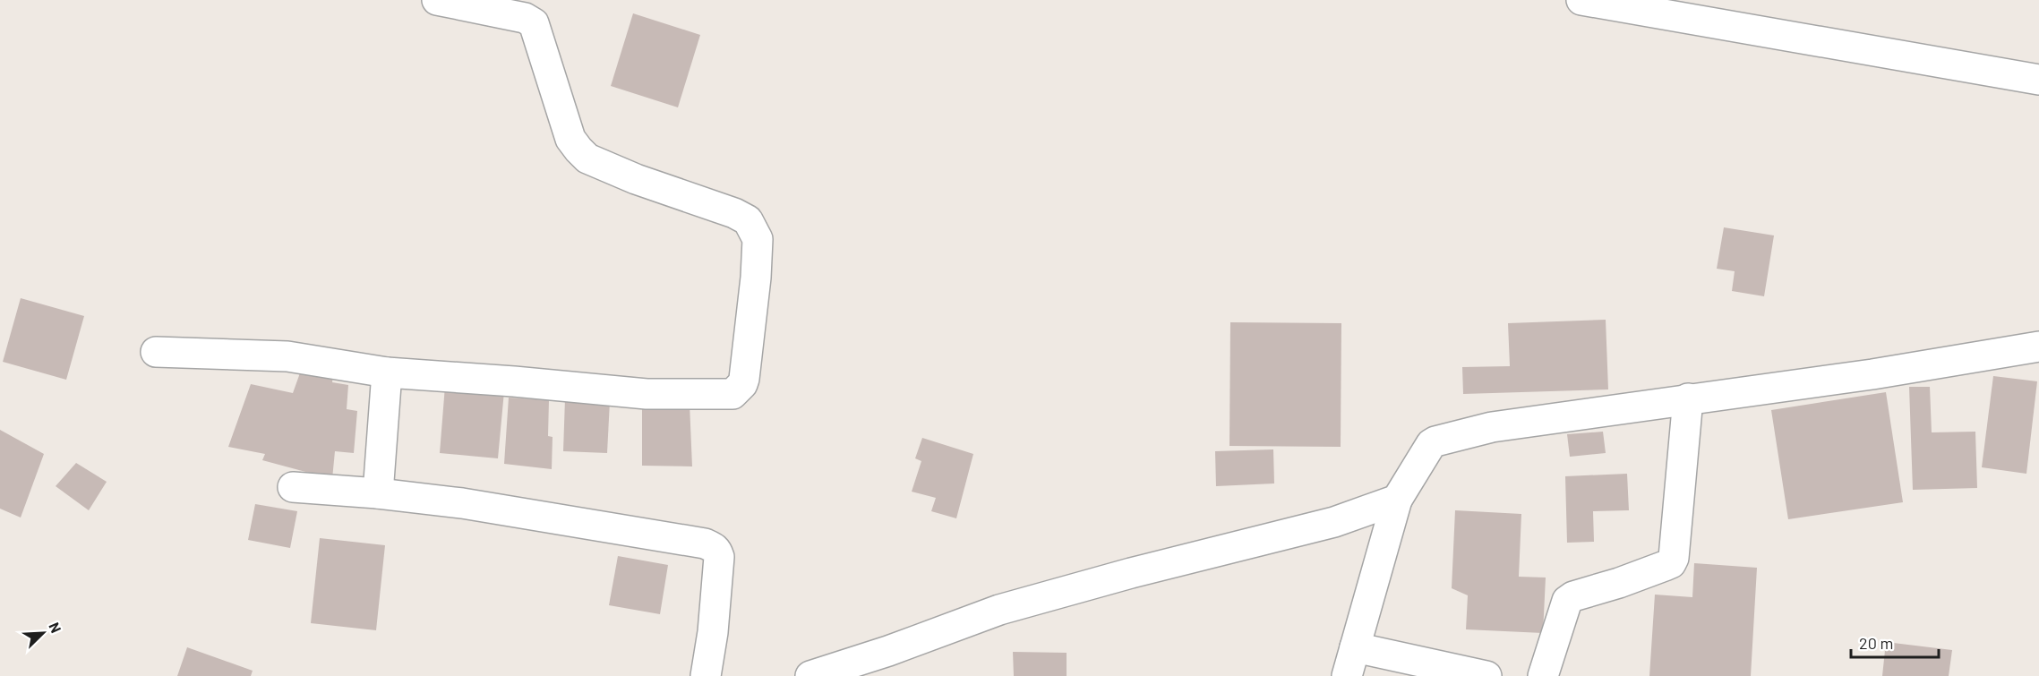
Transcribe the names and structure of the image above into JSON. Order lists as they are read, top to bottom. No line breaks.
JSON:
{"scale_bar":"20 m","north":"top right"}
